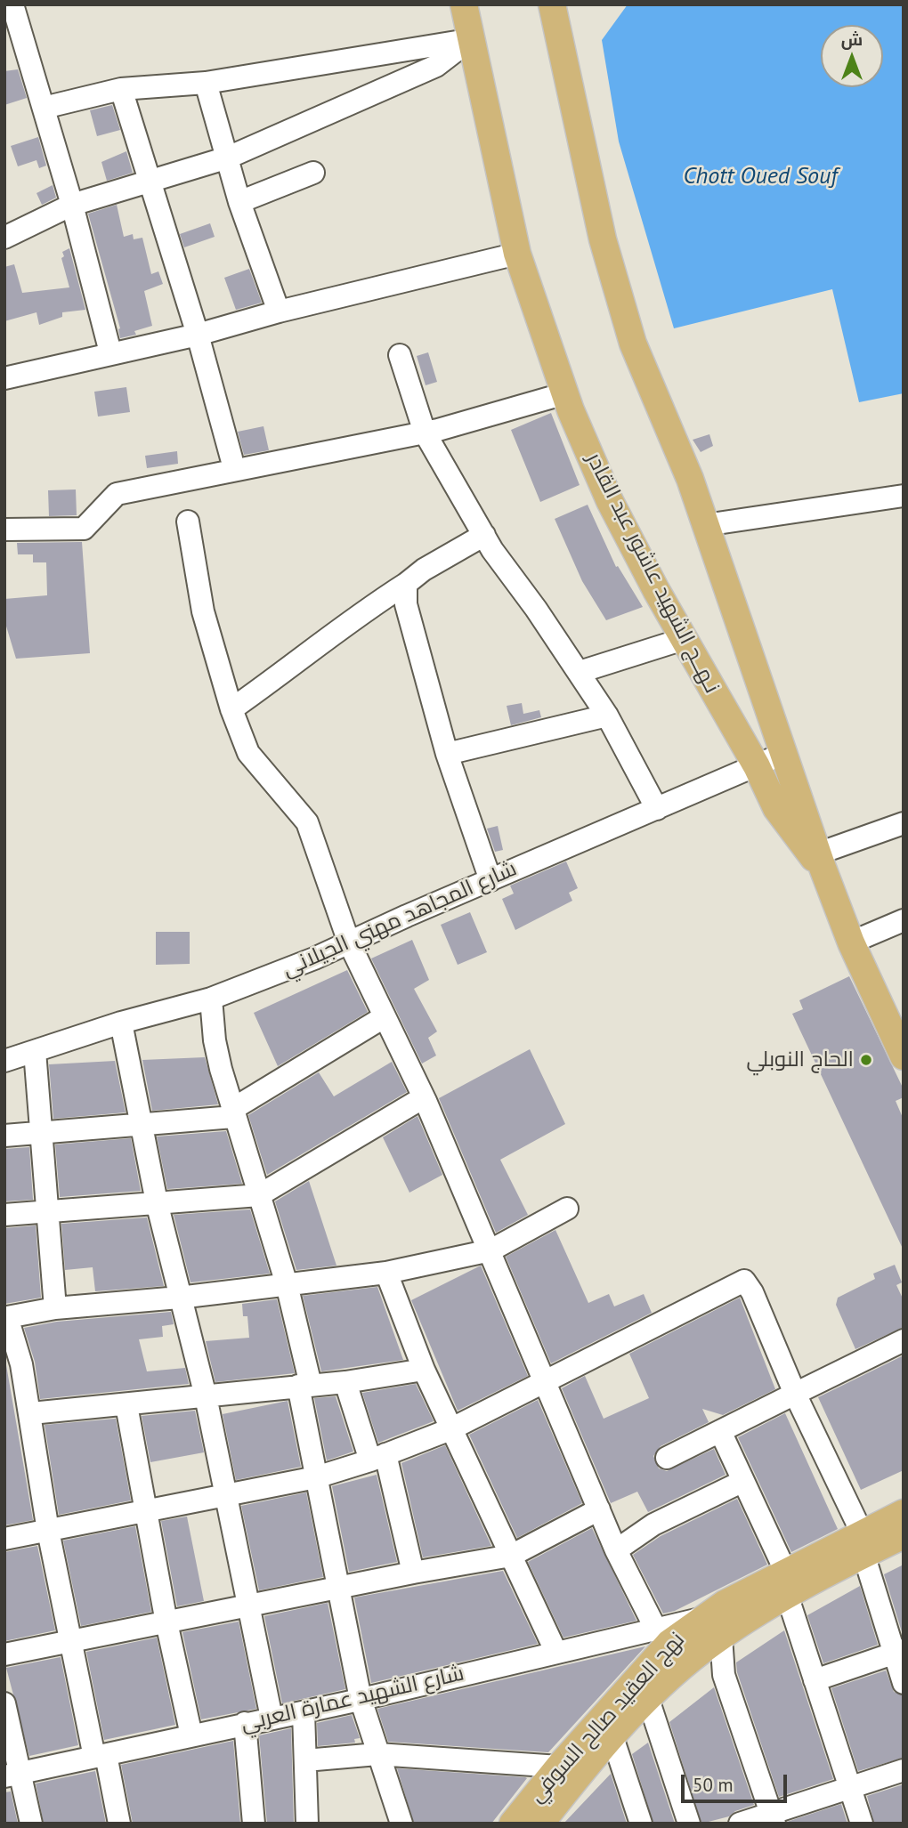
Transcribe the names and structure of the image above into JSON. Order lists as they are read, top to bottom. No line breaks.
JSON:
{"streets":{"main road":["نـهــج الشهيد عاشور عبد القادر","نهج العقيد صالح السوفي"],"street":["شارع المجاهد مهني الجيلاني","شارع الشهيد عمارة العربي"]},"crossings":[["نـهــج الشهيد عاشور عبد القادر","شارع المجاهد مهني الجيلاني"],["شارع الشهيد عمارة العربي","نهج العقيد صالح السوفي"]],"water":["Chott Oued Souf"],"places":["الحاج النوبلي"],"scale_bar":"50 m","north":"top"}
